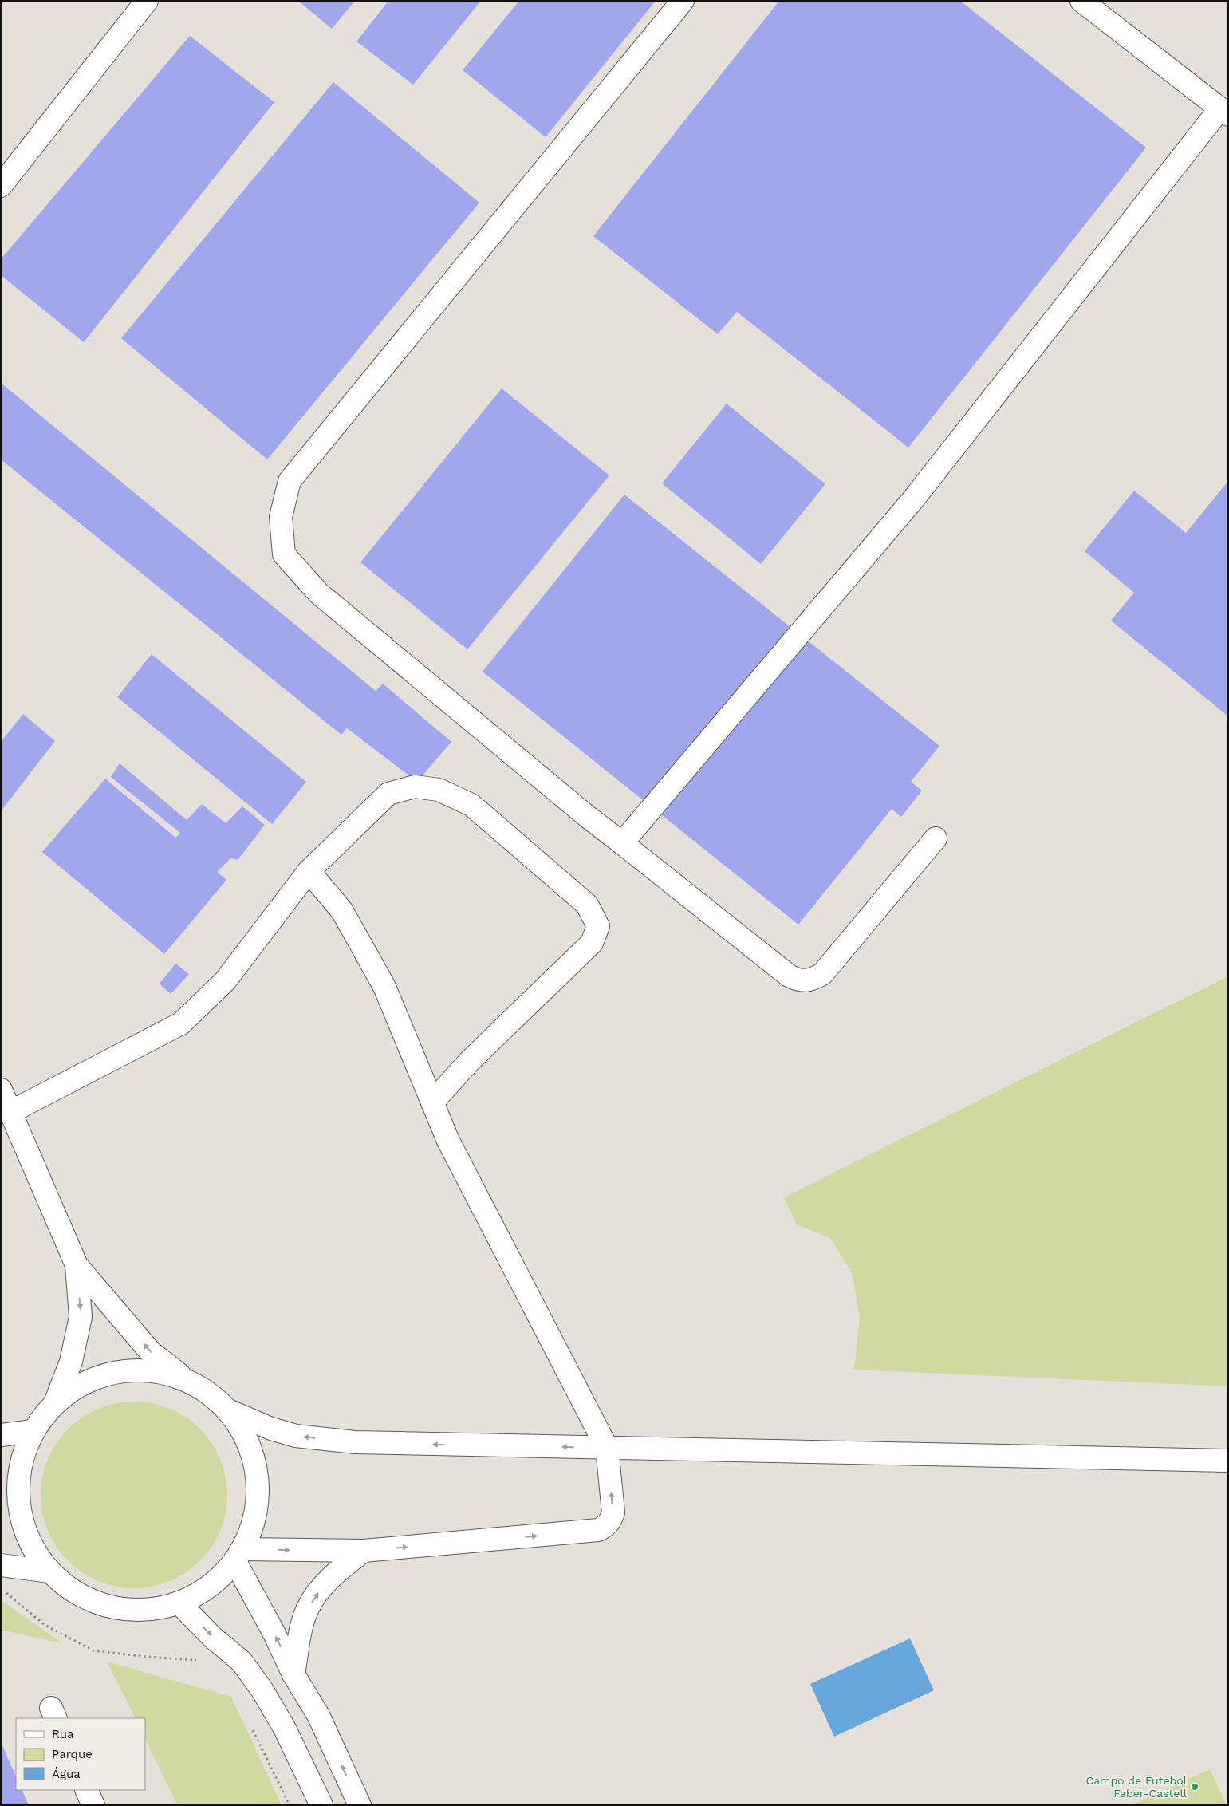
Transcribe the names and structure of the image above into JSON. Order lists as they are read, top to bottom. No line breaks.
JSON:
{"places":["Campo de Futebol Faber-Castell"],"legend":["Rua","Parque","Água"]}
